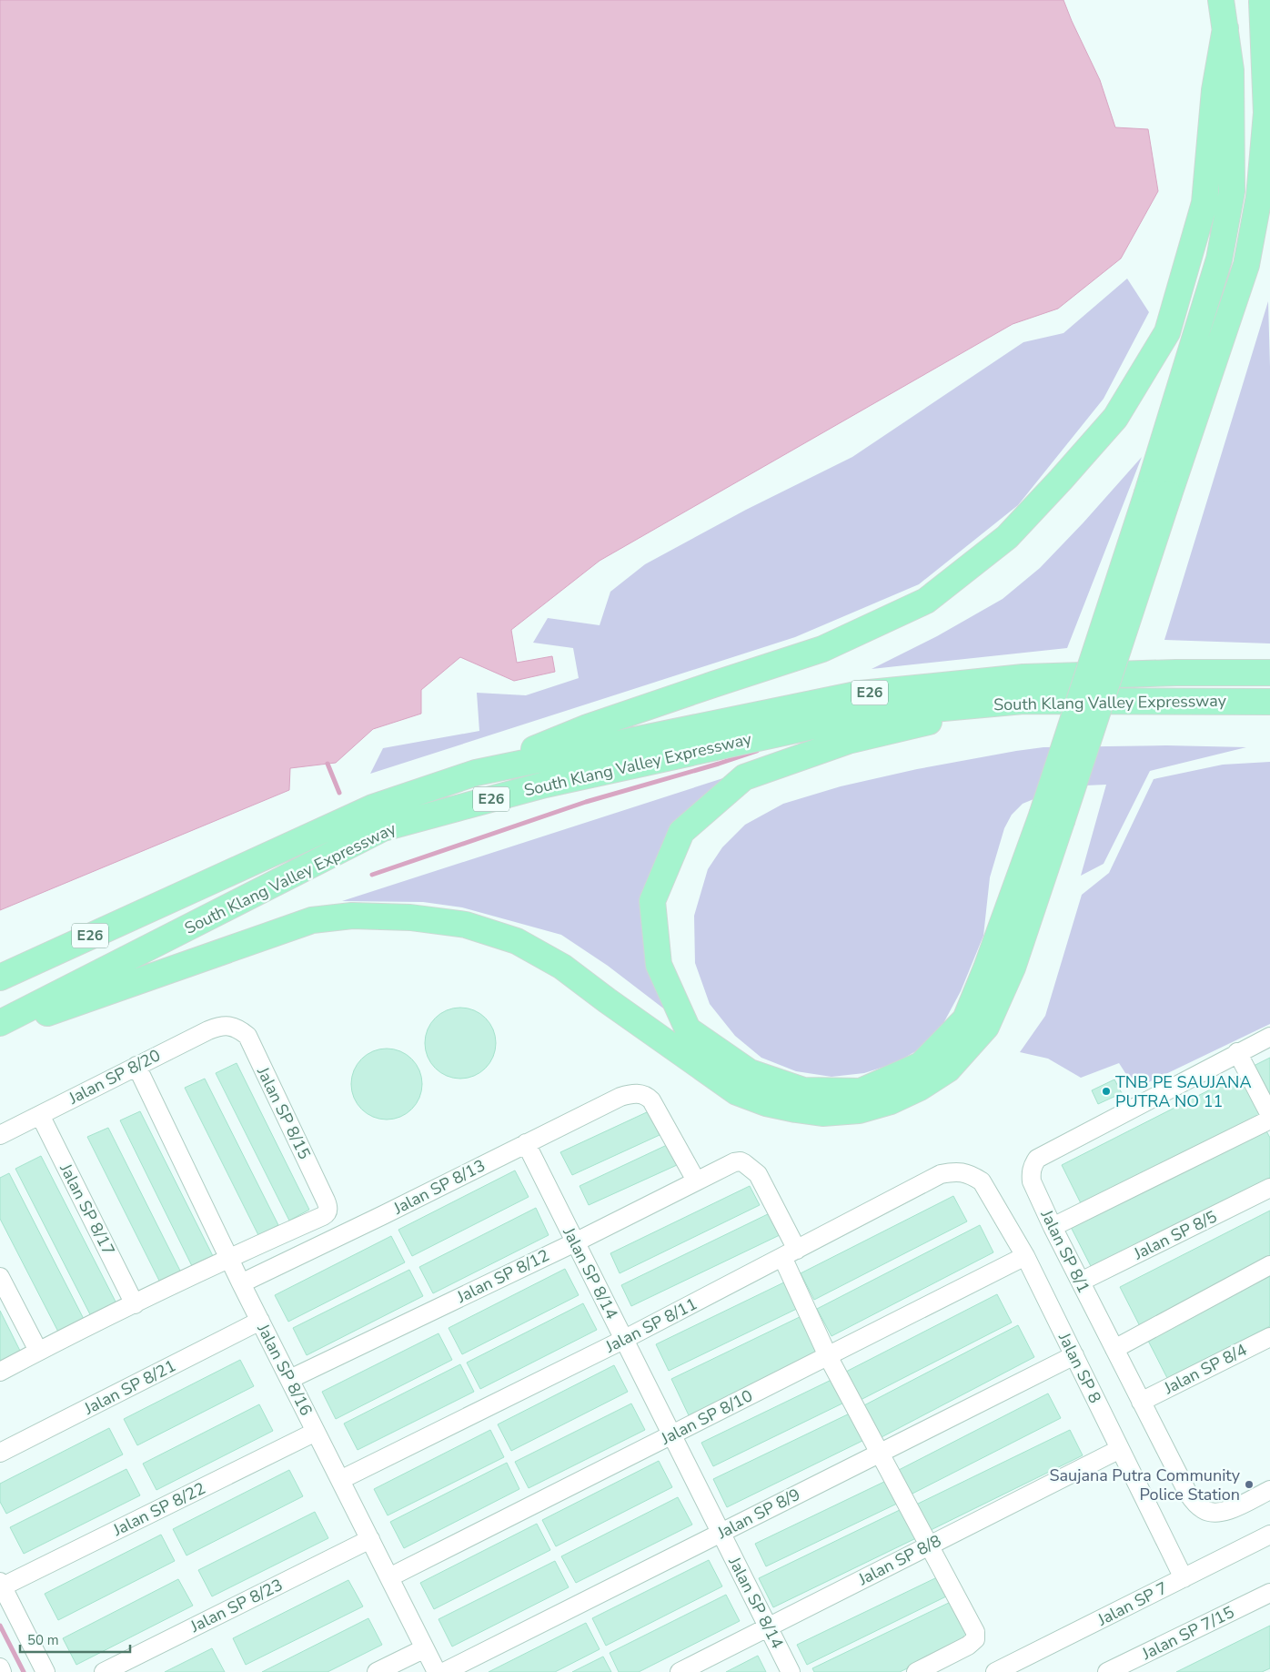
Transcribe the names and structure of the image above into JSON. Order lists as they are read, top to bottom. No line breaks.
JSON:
{"streets":{"highway":["E26","South Klang Valley Expressway"],"street":["Jalan SP 8/20","Jalan SP 8/15","Jalan SP 8/13","Jalan SP 8/17","Jalan SP 8/5","Jalan SP 8/1","Jalan SP 8/14","Jalan SP 8/12","Jalan SP 8/11","Jalan SP 8","Jalan SP 8/4","Jalan SP 8/16","Jalan SP 8/21","Jalan SP 8/10","Jalan SP 8/22","Jalan SP 8/9","Jalan SP 8/8","Jalan SP 7","Jalan SP 8/23","Jalan SP 7/15"]},"crossings":[["Jalan SP 8/20","Jalan SP 8/15"],["Jalan SP 8/20","Jalan SP 8/17"],["Jalan SP 8/20","Jalan SP 8/16"],["Jalan SP 8/15","Jalan SP 8/16"],["Jalan SP 8/13","Jalan SP 8/14"],["Jalan SP 8/13","Jalan SP 8/12"],["Jalan SP 8/13","Jalan SP 8/16"],["Jalan SP 8/5","Jalan SP 8/1"],["Jalan SP 8/1","Jalan SP 8/4"],["Jalan SP 8/14","Jalan SP 8/12"],["Jalan SP 8/14","Jalan SP 8/11"],["Jalan SP 8/14","Jalan SP 8/10"],["Jalan SP 8/14","Jalan SP 8/9"],["Jalan SP 8/14","Jalan SP 8/8"],["Jalan SP 8/12","Jalan SP 8/11"],["Jalan SP 8/12","Jalan SP 8/16"],["Jalan SP 8/11","Jalan SP 8"],["Jalan SP 8/11","Jalan SP 8/16"],["Jalan SP 8","Jalan SP 8/10"],["Jalan SP 8","Jalan SP 8/9"],["Jalan SP 8","Jalan SP 8/8"],["Jalan SP 8","Jalan SP 7"],["Jalan SP 8/16","Jalan SP 8/21"],["Jalan SP 8/16","Jalan SP 8/10"],["Jalan SP 8/16","Jalan SP 8/22"],["Jalan SP 8/16","Jalan SP 8/23"]],"places":["TNB PE SAUJANA PUTRA NO 11","Saujana Putra Community Police Station"],"scale_bar":"50 m"}
